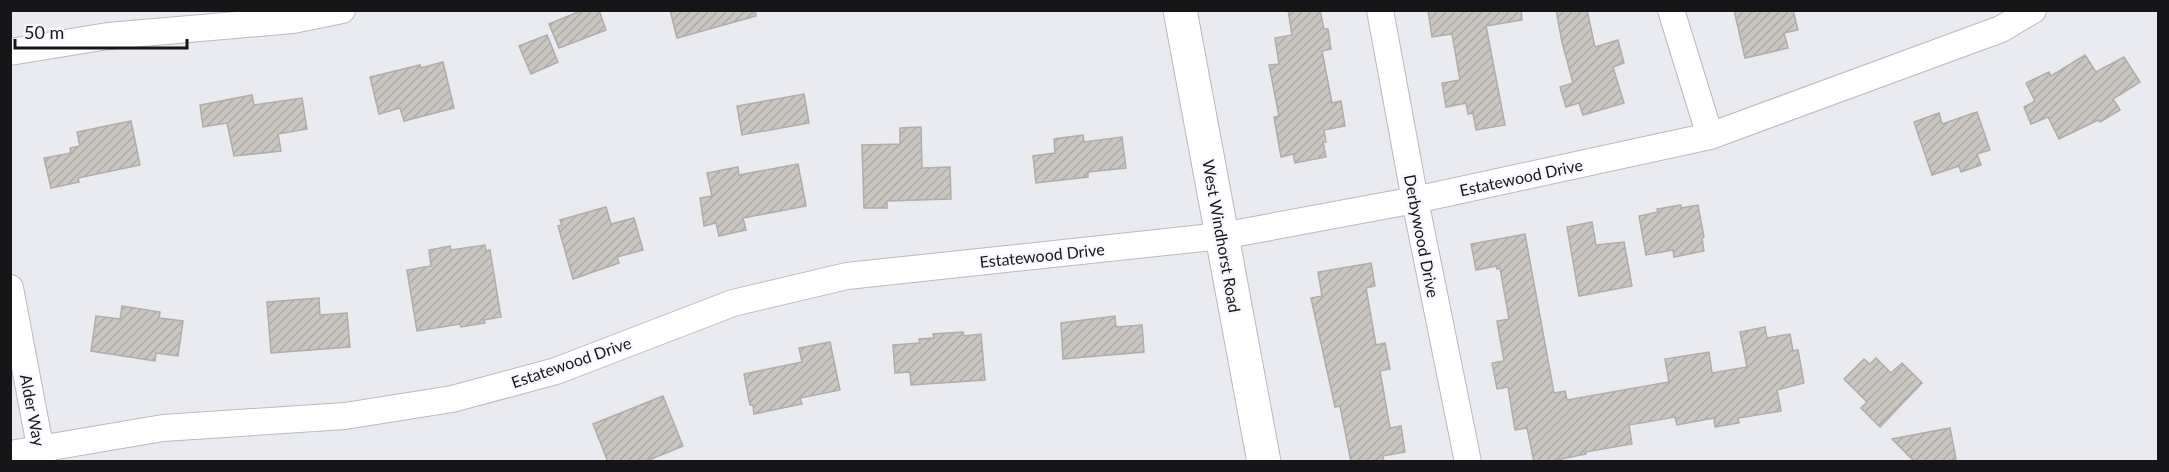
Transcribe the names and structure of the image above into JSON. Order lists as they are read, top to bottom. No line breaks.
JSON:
{"streets":{"street":["Estatewood Drive","West Windhorst Road","Derbywood Drive","Alder Way"]},"crossings":[["Estatewood Drive","West Windhorst Road"],["Estatewood Drive","Derbywood Drive"],["Estatewood Drive","Alder Way"]],"scale_bar":"50 m"}
